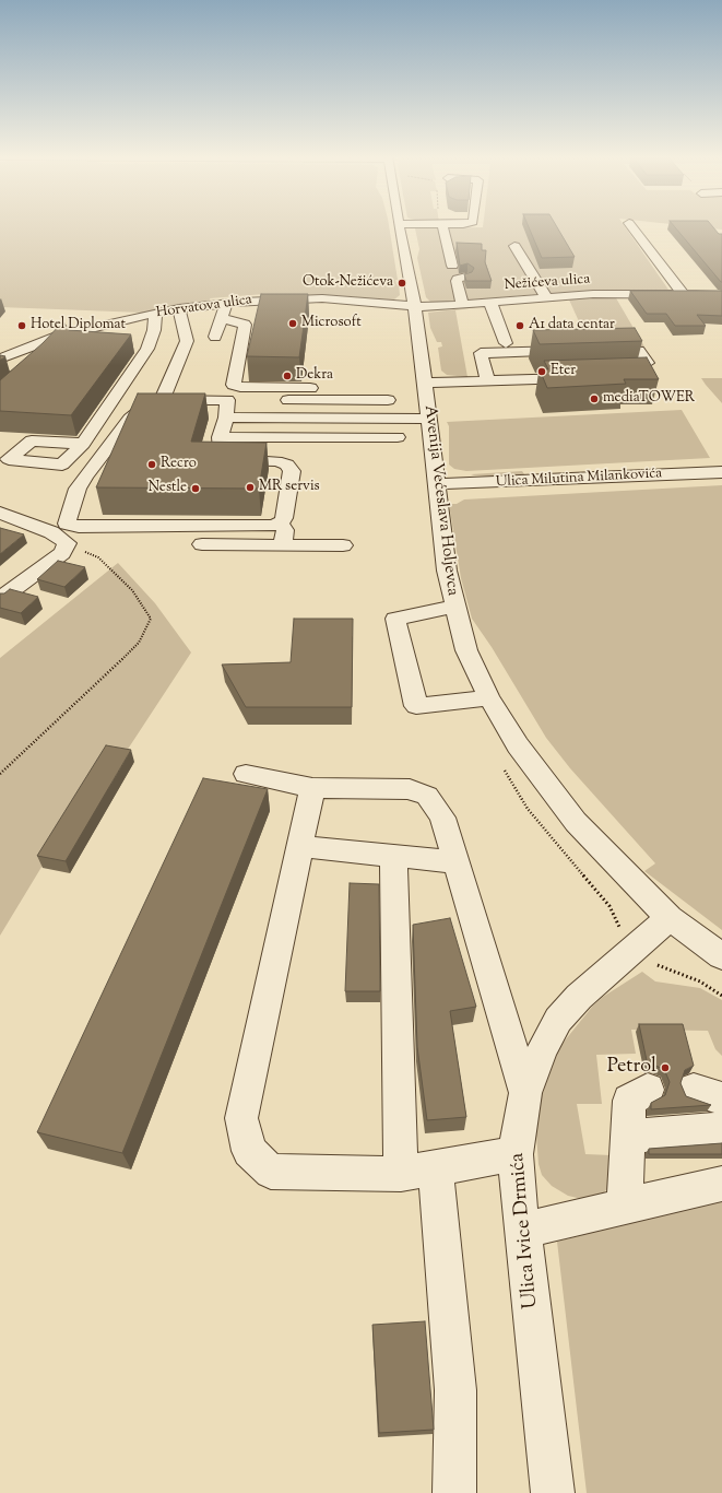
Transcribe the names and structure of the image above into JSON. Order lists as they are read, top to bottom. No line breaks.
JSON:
{"streets":{"street":["Nežićeva ulica","Horvatova ulica","Ulica Milutina Milankovića","Avenija Većeslava Holjevca","Ulica Ivice Drmića"]},"crossings":[["Nežićeva ulica","Horvatova ulica"],["Nežićeva ulica","Avenija Većeslava Holjevca"],["Horvatova ulica","Avenija Većeslava Holjevca"],["Ulica Milutina Milankovića","Avenija Većeslava Holjevca"],["Avenija Većeslava Holjevca","Ulica Ivice Drmića"]],"places":["Otok-Nežićeva","Microsoft","Hotel Diplomat","A1 data centar","Eter","Dekra","mediaTOWER","Recro","MR servis","Nestle","Petrol"]}
